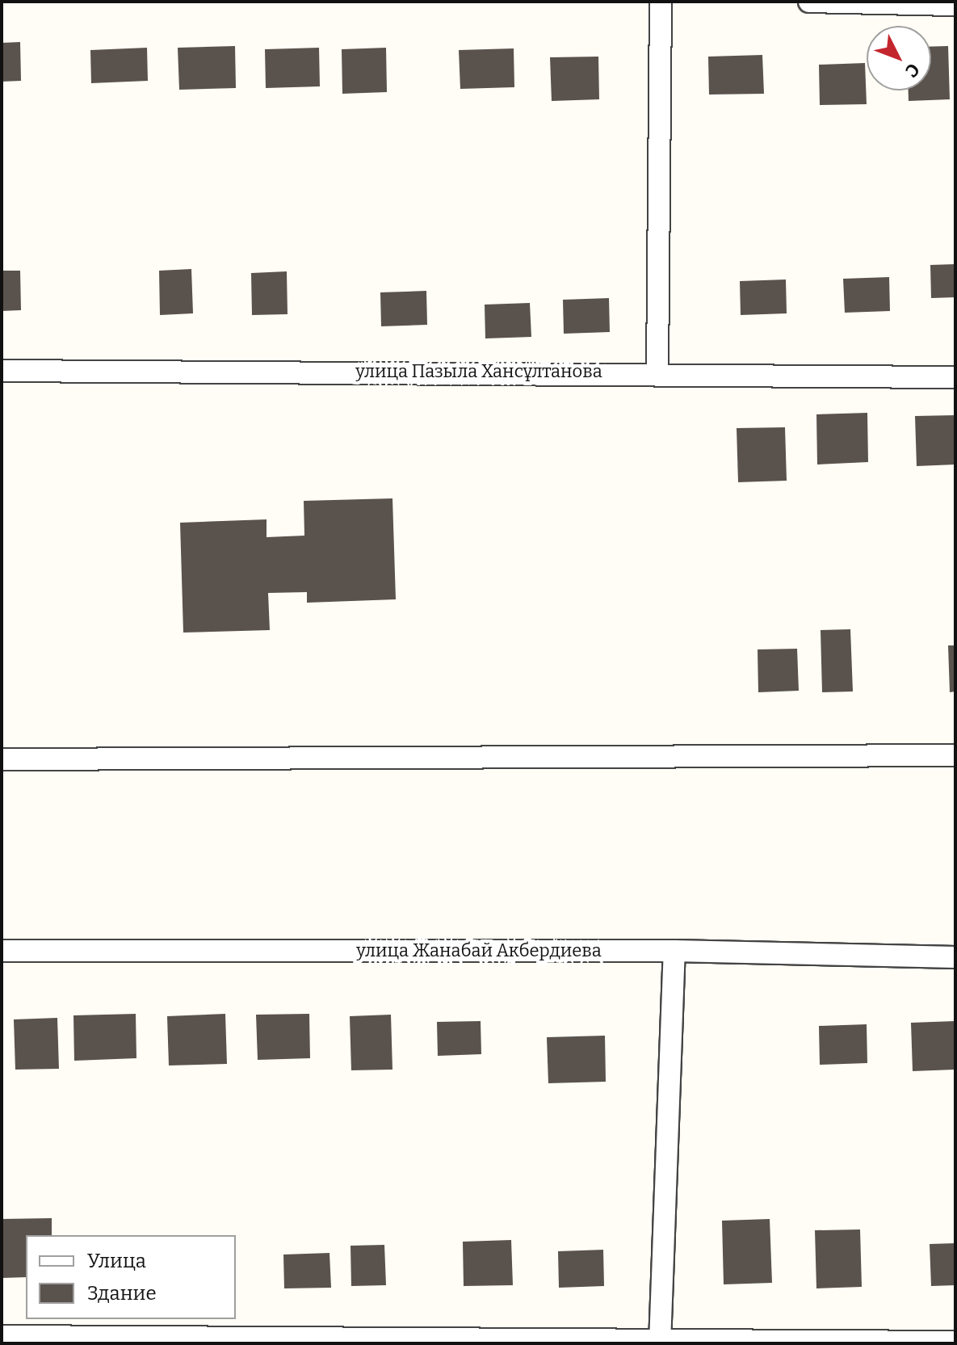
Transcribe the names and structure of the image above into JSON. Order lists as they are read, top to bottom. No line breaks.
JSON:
{"streets":{"street":["улица Пазыла Хансұлтанова","улица Жанабай Акбердиева"]},"legend":["Улица","Здание"],"north":"bottom right"}
